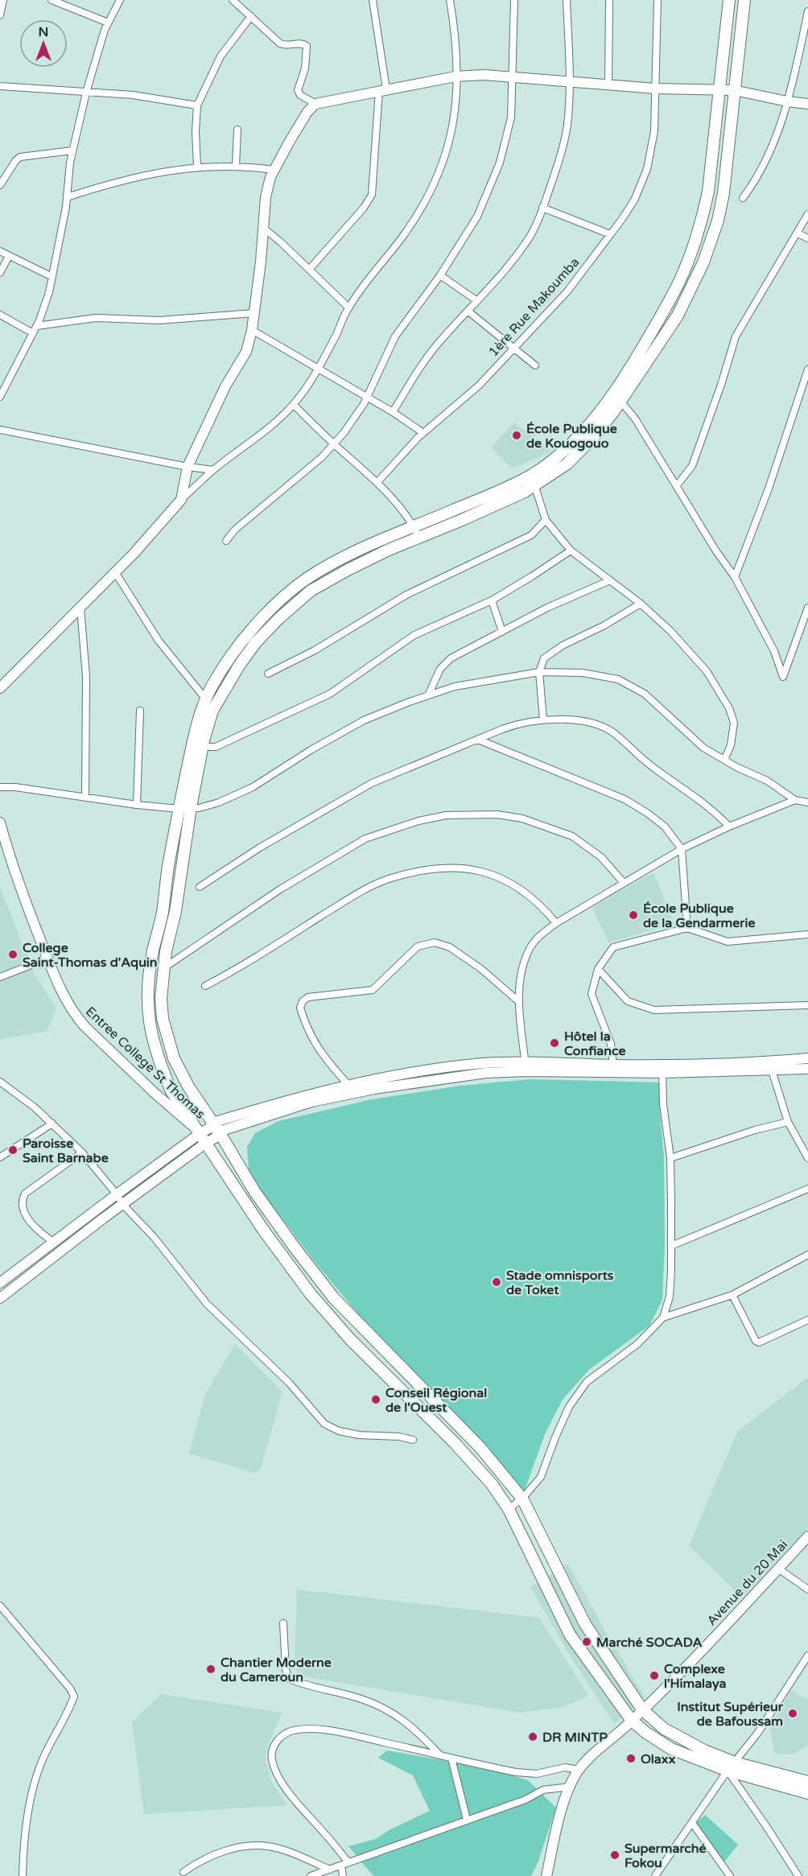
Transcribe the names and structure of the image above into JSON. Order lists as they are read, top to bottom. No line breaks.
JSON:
{"streets":{"street":["1ère Rue Makoumba","Entree College St Thomas","Avenue du 20 Mai"]},"places":["École Publique de Kouogouo","École Publique de la Gendarmerie","College Saint-Thomas d'Aquin","Hôtel la Confiance","Paroisse Saint Barnabe","Stade omnisports de Toket","Conseil Régional de l'Ouest","Marché SOCADA","Chantier Moderne du Cameroun","Complexe l'Himalaya","Institut Supérieur de Bafoussam","DR MINTP","Olaxx","Supermarché Fokou"],"north":"top"}
